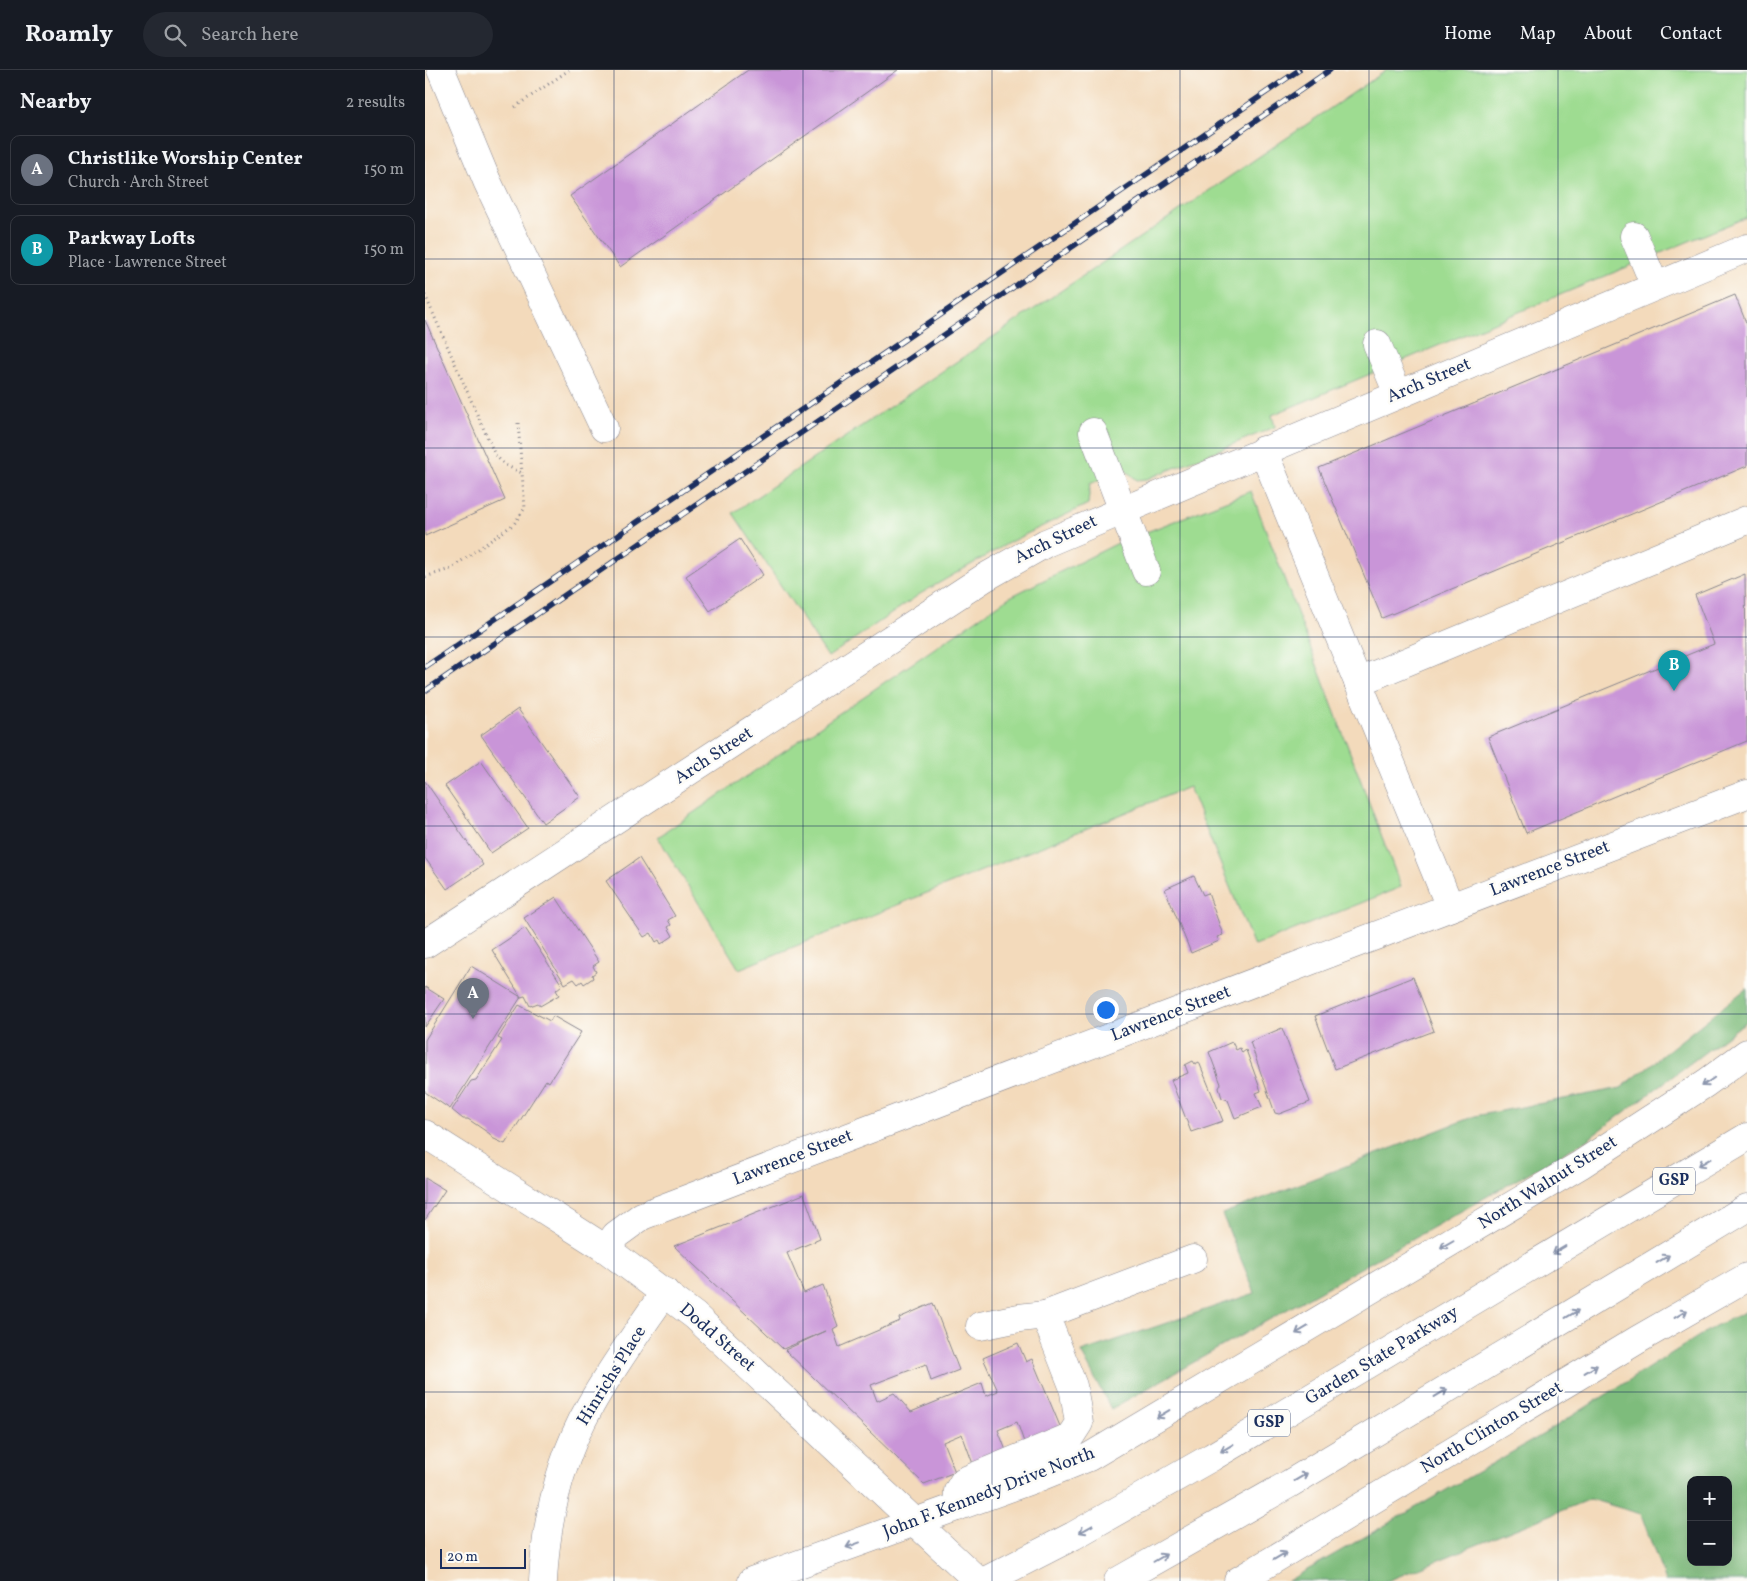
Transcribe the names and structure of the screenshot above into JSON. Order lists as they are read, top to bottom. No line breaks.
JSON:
{"streets":{"main road":["Arch Street","Lawrence Street","GSP","North Walnut Street","Dodd Street","Garden State Parkway","Hinrichs Place","North Clinton Street","John F. Kennedy Drive North"]},"crossings":[["Lawrence Street","Dodd Street"],["North Walnut Street","John F. Kennedy Drive North"],["Dodd Street","Hinrichs Place"],["Dodd Street","John F. Kennedy Drive North"]],"scale_bar":"20 m","page":{"header":"Roamly","search":"Search here","nav":["Home","Map","About","Contact"],"heading":["Nearby","2 results"],"list":[{"mark":"A","name":"Christlike Worship Center","note":"Church · Arch Street","value":"150 m"},{"mark":"B","name":"Parkway Lofts","note":"Place · Lawrence Street","value":"150 m"}],"pins":["B","A"],"map_buttons":["+","−"],"scale":"20 m"}}
